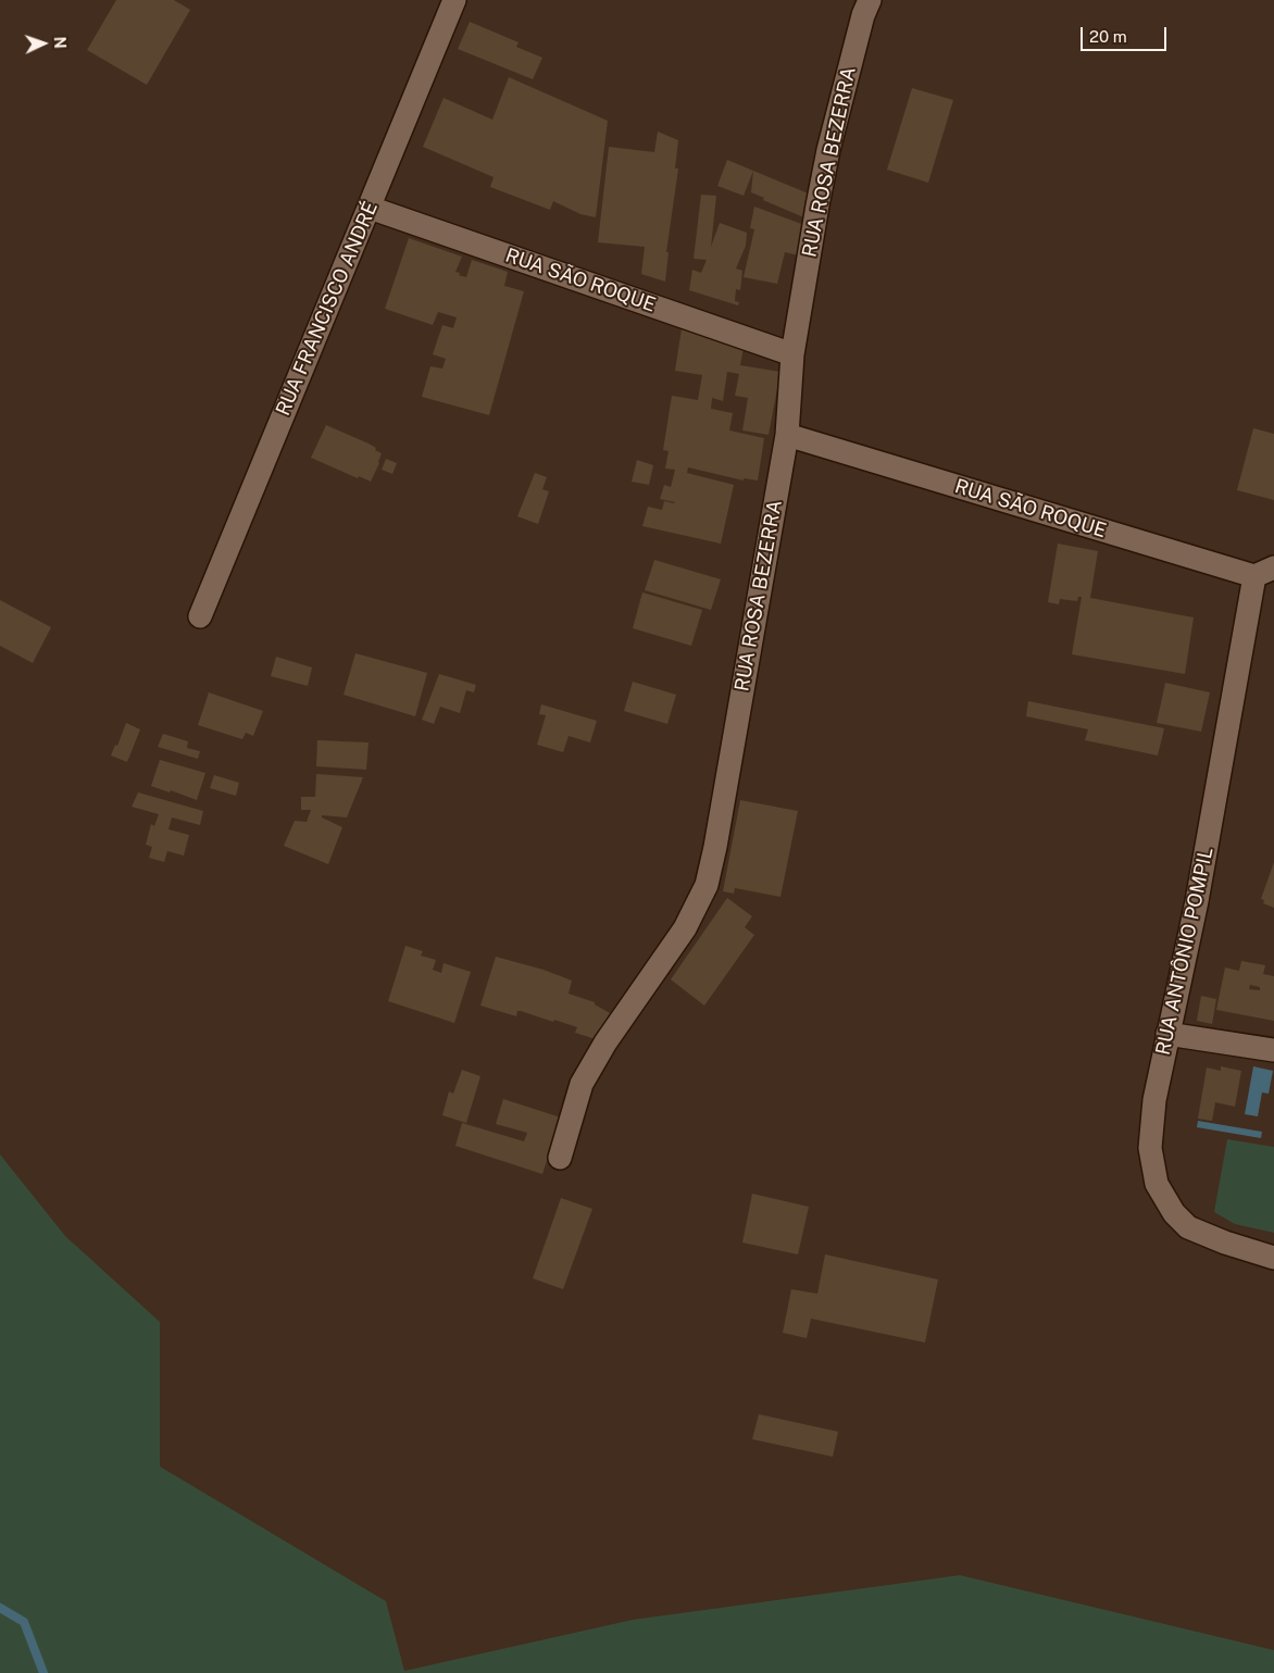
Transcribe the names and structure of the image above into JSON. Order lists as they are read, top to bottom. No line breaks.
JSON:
{"streets":{"street":["RUA ROSA BEZERRA","RUA SÃO ROQUE","RUA FRANCISCO ANDRÉ","RUA ANTÔNIO POMPIL"]},"crossings":[["RUA ROSA BEZERRA","RUA SÃO ROQUE"],["RUA SÃO ROQUE","RUA FRANCISCO ANDRÉ"],["RUA SÃO ROQUE","RUA ANTÔNIO POMPIL"]],"scale_bar":"20 m","north":"right"}
